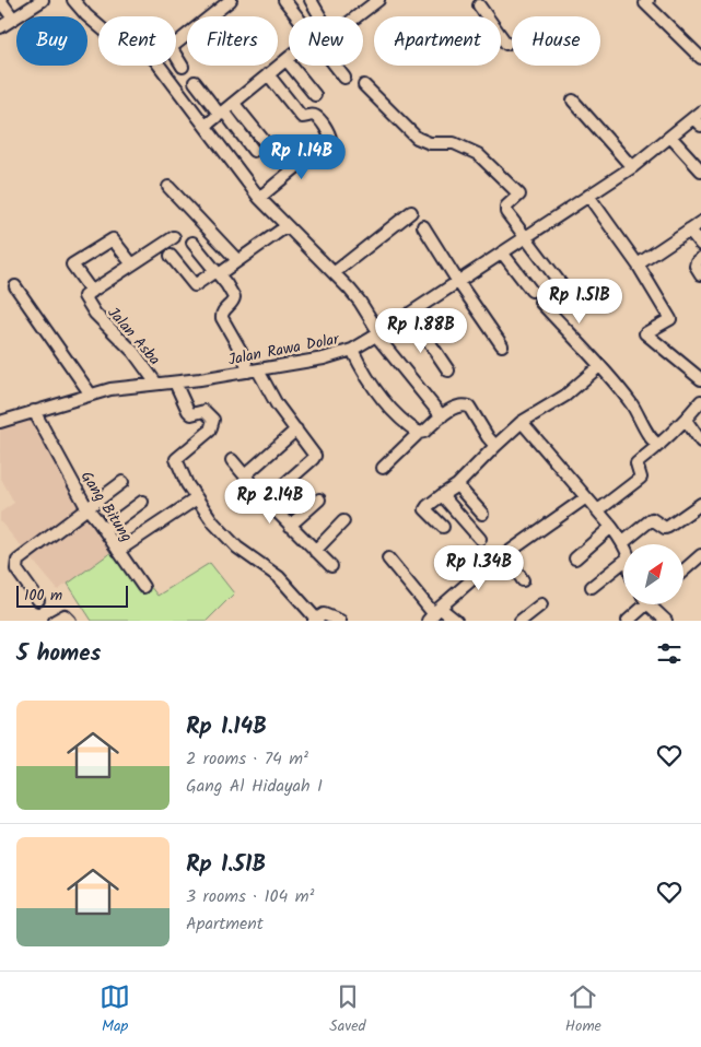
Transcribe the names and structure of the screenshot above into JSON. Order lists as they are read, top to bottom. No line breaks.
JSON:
{"streets":{"street":["Jalan Asba","Jalan Rawa Dolar","Gang Bitung"]},"crossings":[["Jalan Asba","Jalan Rawa Dolar"],["Jalan Rawa Dolar","Gang Bitung"]],"scale_bar":"100 m","north":"top right","page":{"chip":["Buy","Rent","Filters","New","Apartment","House"],"price":["Rp 1.14B","Rp 1.51B","Rp 1.88B","Rp 2.14B","Rp 1.34B"],"scale":"100 m","heading":"5 homes","list":[{"name":"Rp 1.14B","note":"2 rooms · 74 m² · Gang Al Hidayah I"},{"name":"Rp 1.51B","note":"3 rooms · 104 m² · Apartment"}],"tabs":["Map","Saved","Home"]}}
